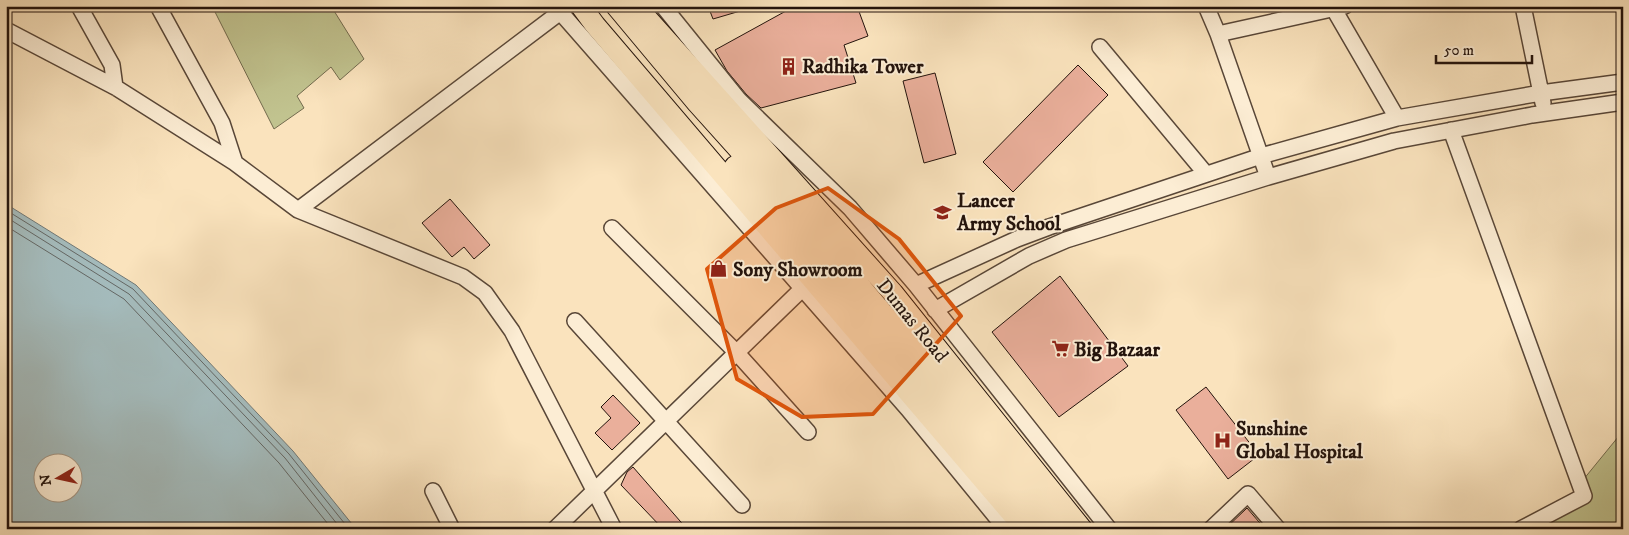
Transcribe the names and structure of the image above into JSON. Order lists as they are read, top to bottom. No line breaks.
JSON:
{"streets":{"main road":["Dumas Road"]},"places":{"building":["Radhika Tower"],"school or university":["Lancer Army School"],"shop":["Sony Showroom"],"supermarket":["Big Bazaar"],"hospital":["Sunshine Global Hospital"]},"scale_bar":"50 m","north":"left"}
